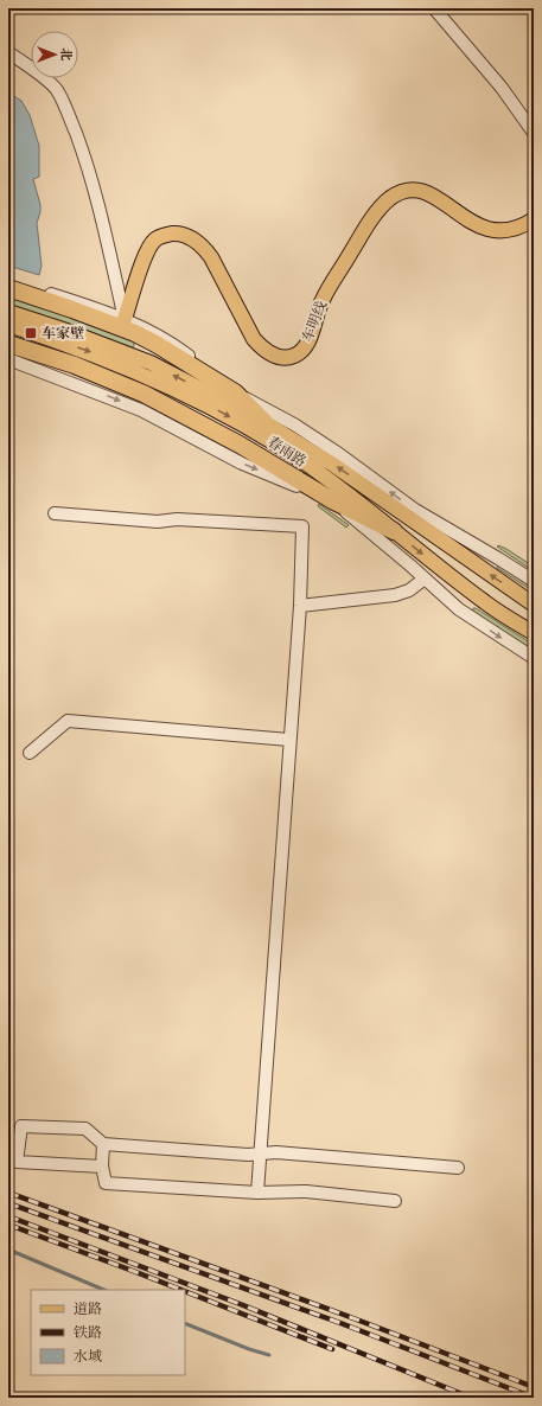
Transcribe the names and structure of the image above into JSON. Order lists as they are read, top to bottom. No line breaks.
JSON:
{"streets":{"main road":["车明线","春雨路"]},"places":{"transit":["车家壁"]},"legend":["道路","铁路","水域"],"north":"right"}
